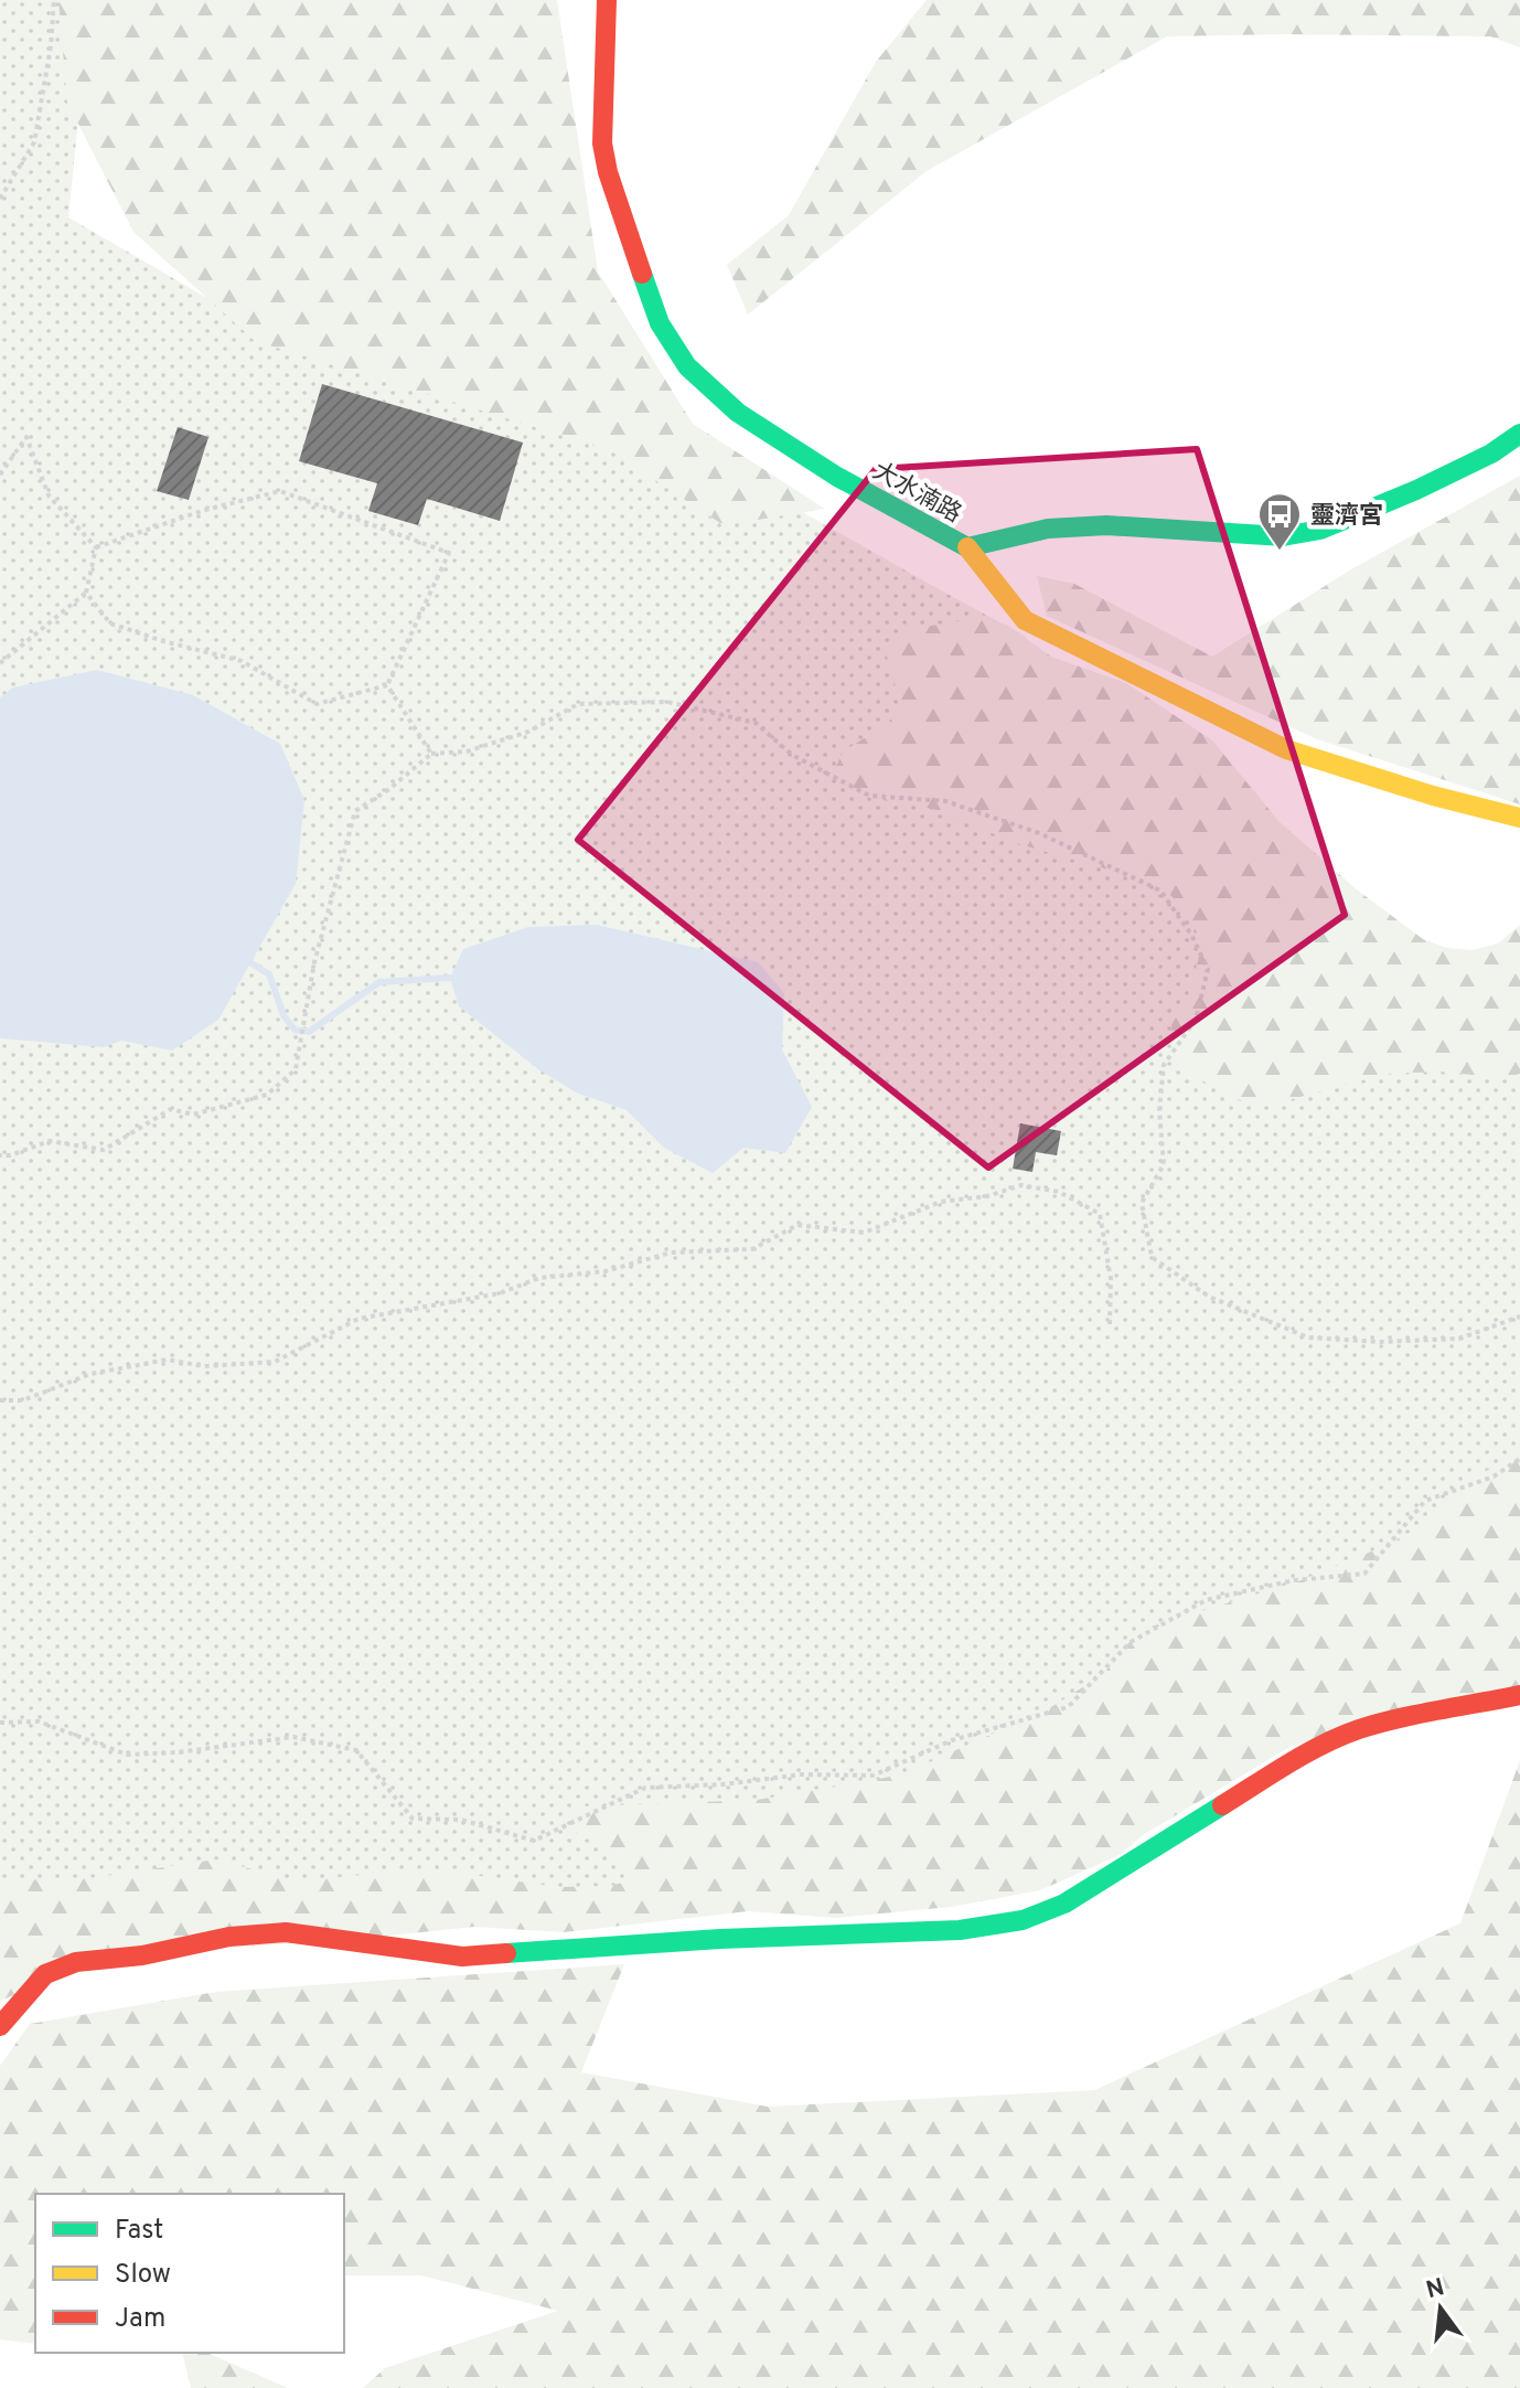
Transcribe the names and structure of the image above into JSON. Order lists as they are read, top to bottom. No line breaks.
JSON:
{"streets":{"street":["大水湳路"]},"places":{"bus stop":["靈濟宮"]},"legend":["Fast","Slow","Jam"],"north":"top"}
